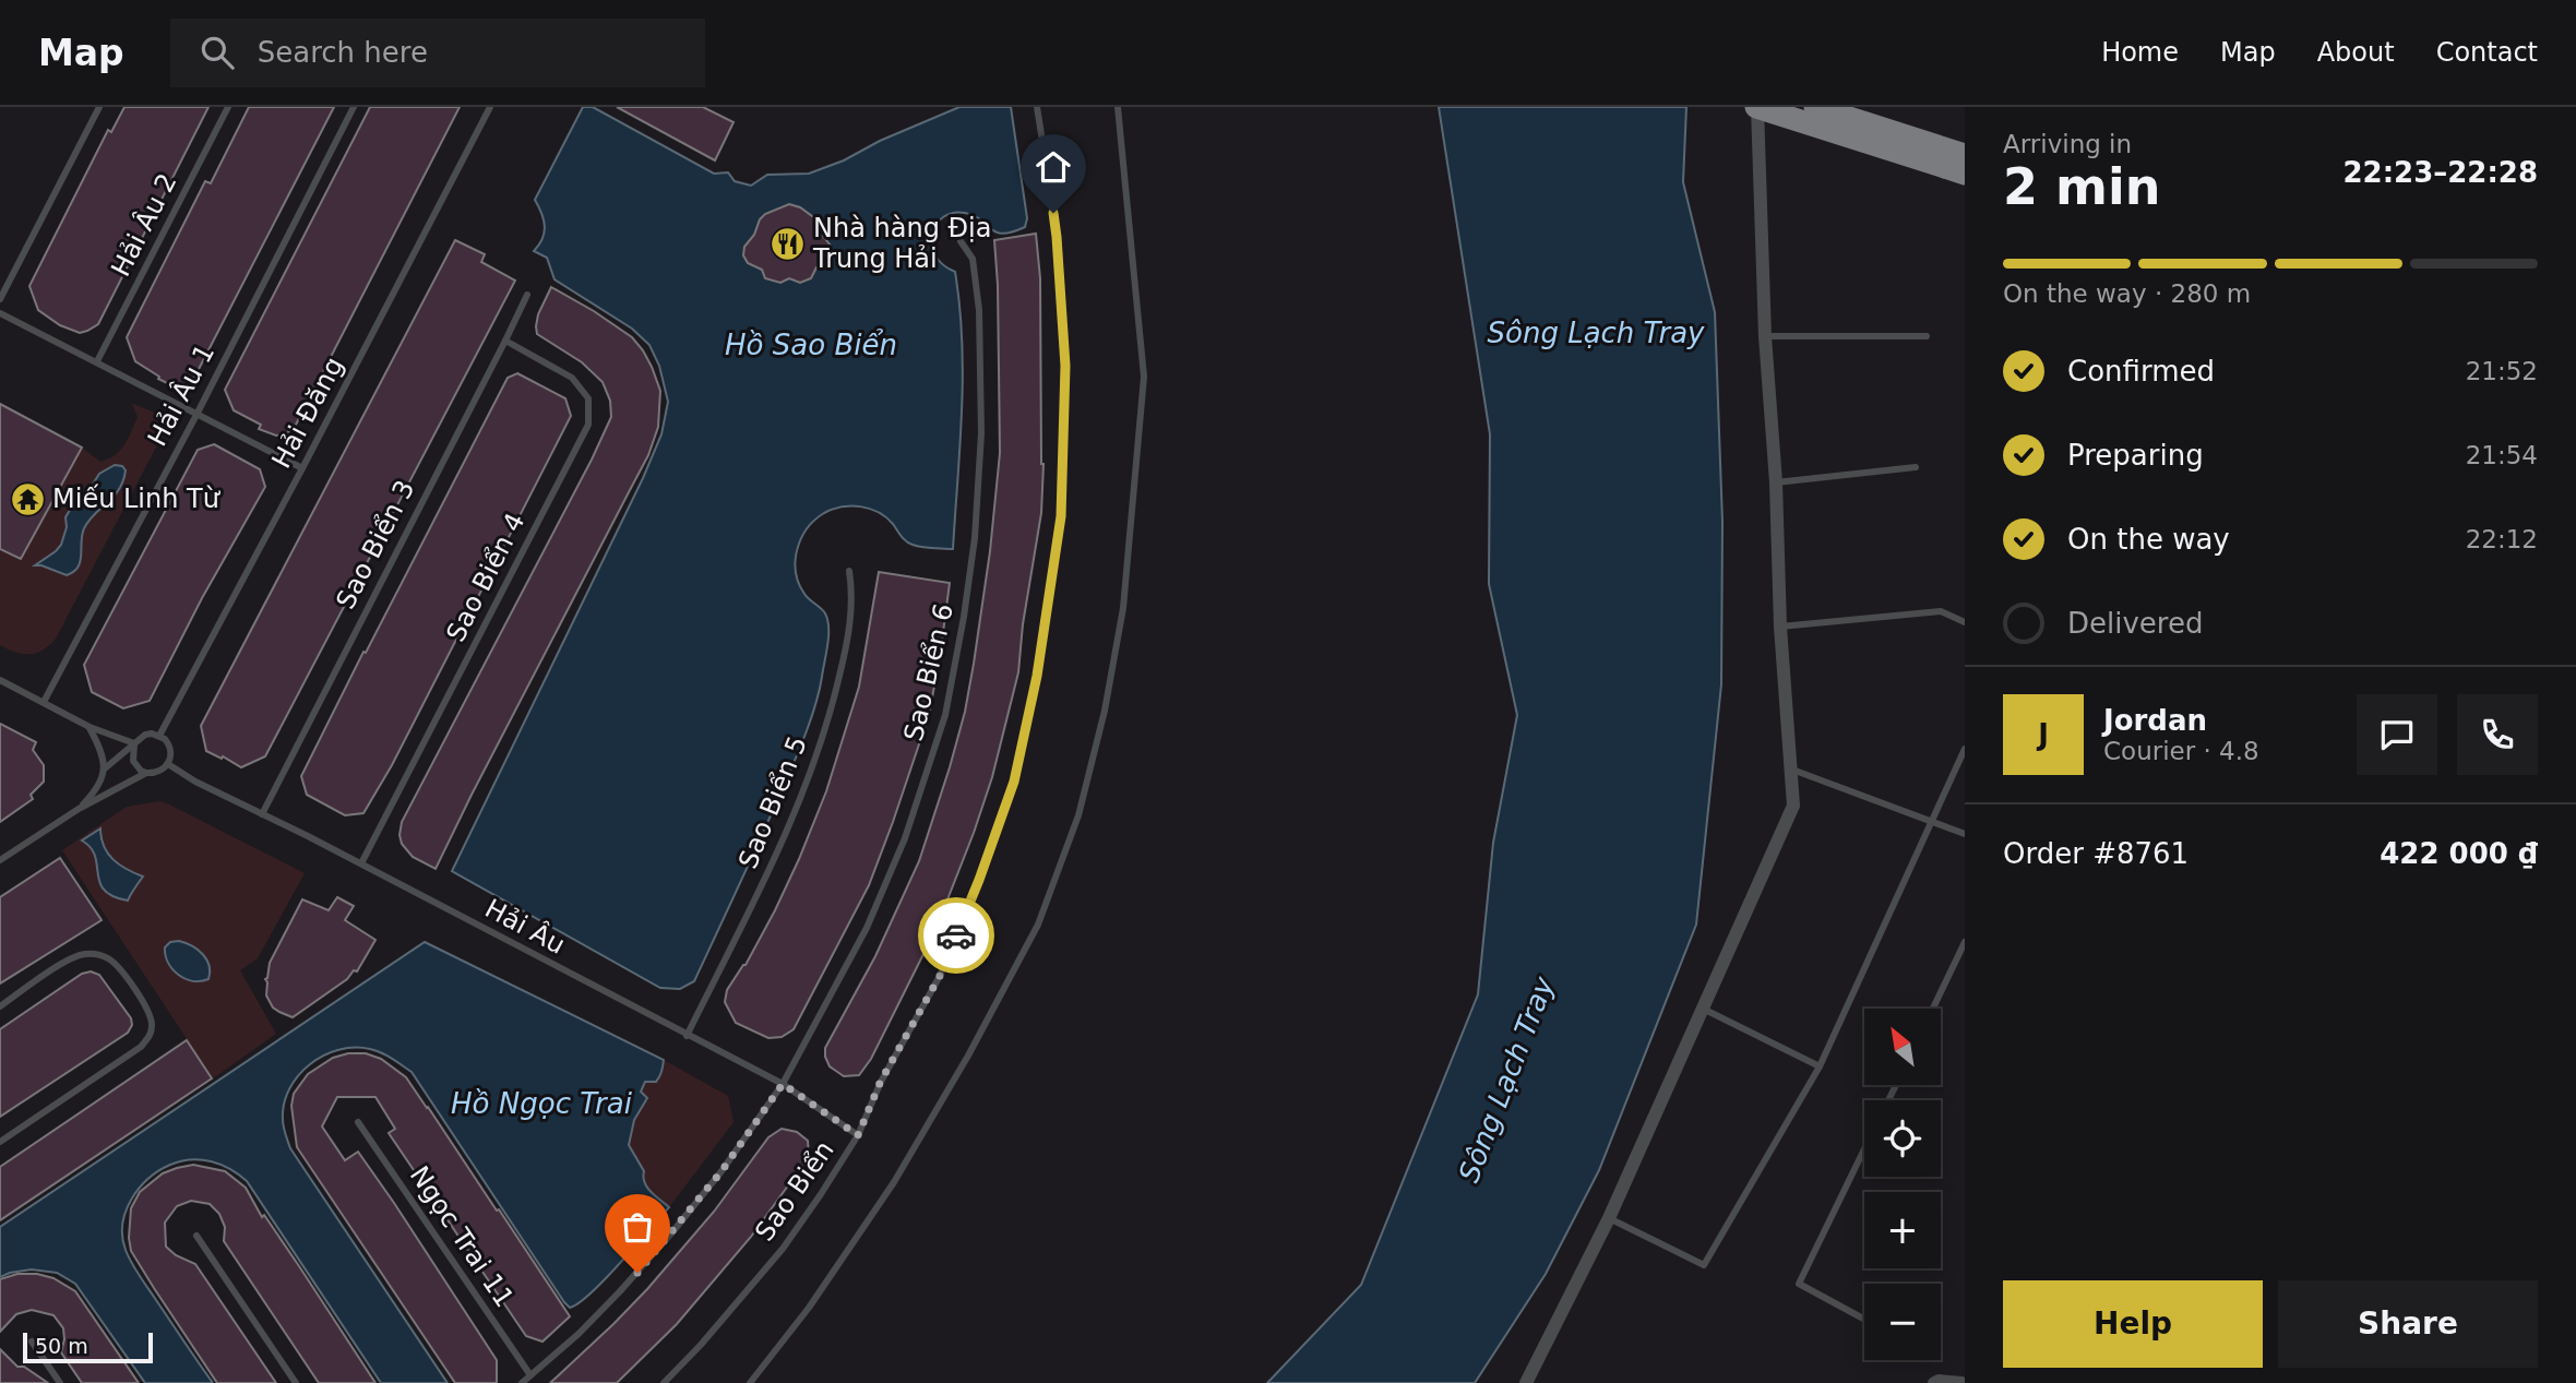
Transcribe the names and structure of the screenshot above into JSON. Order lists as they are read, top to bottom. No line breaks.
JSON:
{"streets":{"lane":["Hải Âu 2","Hải Âu 1","Hải Đăng","Sao Biển 3","Sao Biển 4","Sao Biển 6","Sao Biển 5","Hải Âu","Sao Biển","Ngọc Trai 11"]},"crossings":[["Hải Đăng","Hải Âu"],["Sao Biển 3","Sao Biển 4"],["Sao Biển 3","Hải Âu"],["Sao Biển 4","Hải Âu"],["Sao Biển 6","Hải Âu"],["Sao Biển 6","Ngọc Trai 11"],["Sao Biển 5","Hải Âu"],["Hải Âu","Sao Biển"]],"water":["Sông Lạch Tray","Hồ Sao Biển","Hồ Ngọc Trai"],"places":{"restaurant":["Nhà hàng Địa Trung Hải"],"temple":["Miếu Linh Từ"]},"scale_bar":"50 m","north":"top left","page":{"header":"Map","search":"Search here","nav":["Home","Map","About","Contact"],"heading":["2 min","Arriving in","22:23–22:28"],"panel":["Jordan","Courier · 4.8","Order #8761","422 000 ₫"],"bar":"On the way · 280 m","list":[["Confirmed","21:52"],["Preparing","21:54"],["On the way","22:12"],"Delivered"],"round":"J","map_buttons":["+","−"],"buttons":["Help","Share"],"scale":"50 m"}}
